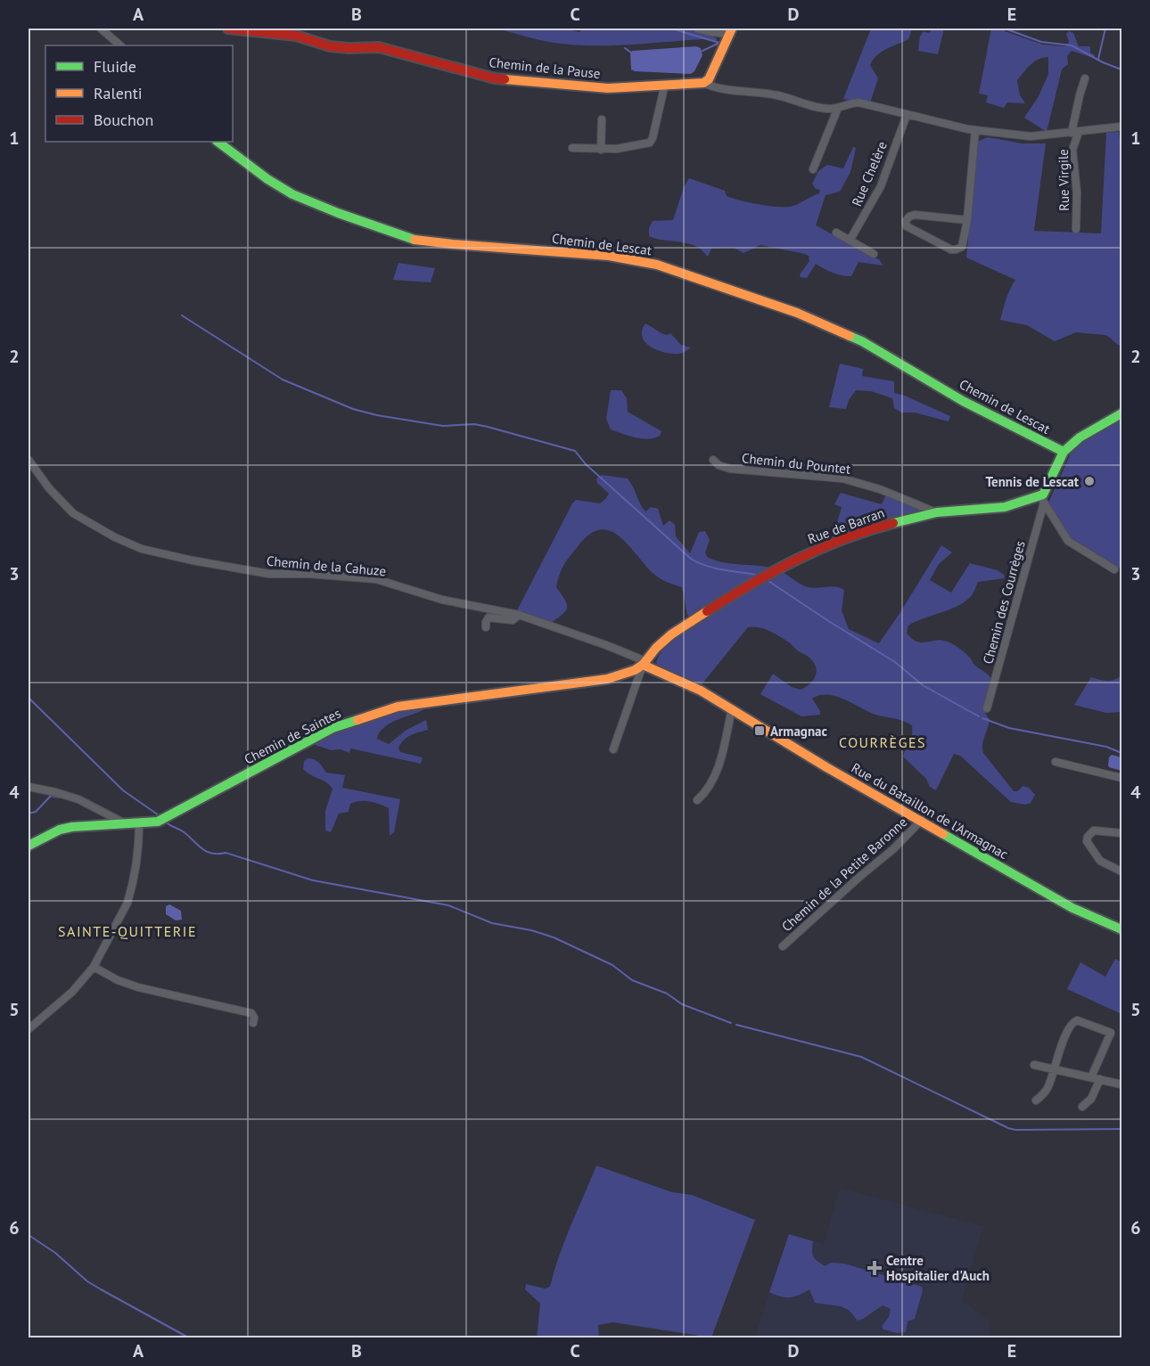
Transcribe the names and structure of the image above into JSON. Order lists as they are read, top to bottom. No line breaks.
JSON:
{"streets":{"street":["Chemin de la Pause","Rue Chelère","Rue Virgile","Chemin de Lescat","Chemin du Pountet","Rue de Barran","Chemin de la Cahuze","Chemin des Courrèges","Chemin de Saintes","Rue du Bataillon de l'Armagnac","Chemin de la Petite Baronne"]},"crossings":[["Chemin du Pountet","Rue de Barran"],["Rue de Barran","Chemin de la Cahuze"],["Rue de Barran","Chemin des Courrèges"],["Rue de Barran","Chemin de Saintes"],["Rue de Barran","Rue du Bataillon de l'Armagnac"],["Chemin de la Cahuze","Chemin de Saintes"],["Chemin de la Cahuze","Rue du Bataillon de l'Armagnac"],["Chemin de Saintes","Rue du Bataillon de l'Armagnac"],["Rue du Bataillon de l'Armagnac","Chemin de la Petite Baronne"]],"districts":["COURRÈGES","SAINTE-QUITTERIE"],"places":{"other":["Tennis de Lescat"],"transit":["Armagnac"],"health":["Centre Hospitalier d'Auch"]},"legend":["Fluide","Ralenti","Bouchon"],"grid":{"columns":["A","B","C","D","E"],"rows":["1","2","3","4","5","6"]}}
